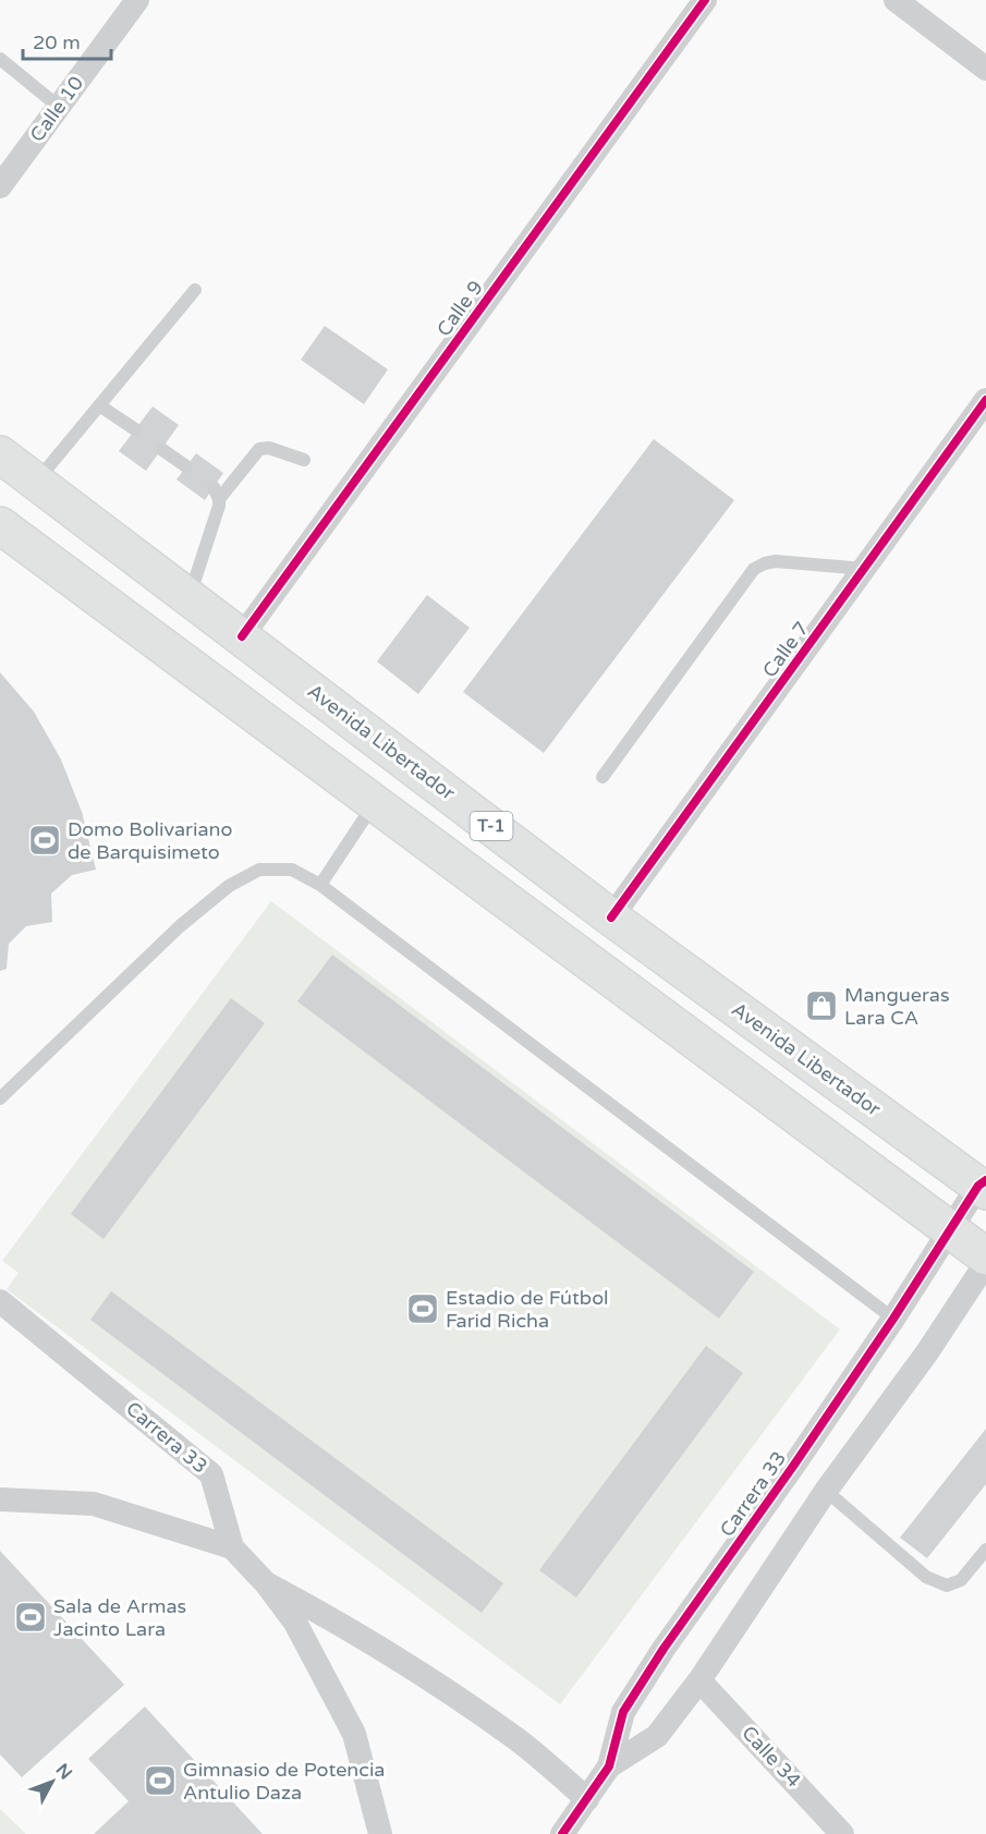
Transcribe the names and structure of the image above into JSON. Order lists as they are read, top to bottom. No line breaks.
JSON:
{"streets":{"main road":["Avenida Libertador","T-1"],"street":["Calle 10","Calle 9","Calle 7","Carrera 33","Calle 34"]},"crossings":[["Calle 9","Avenida Libertador"],["Calle 7","Avenida Libertador"],["Avenida Libertador","Carrera 33"],["T-1","Carrera 33"],["Carrera 33","Calle 34"]],"places":{"sports":["Domo Bolivariano de Barquisimeto","Estadio de Fútbol Farid Richa","Sala de Armas Jacinto Lara","Gimnasio de Potencia Antulio Daza"],"shop":["Mangueras Lara CA"]},"scale_bar":"20 m","north":"top right"}
